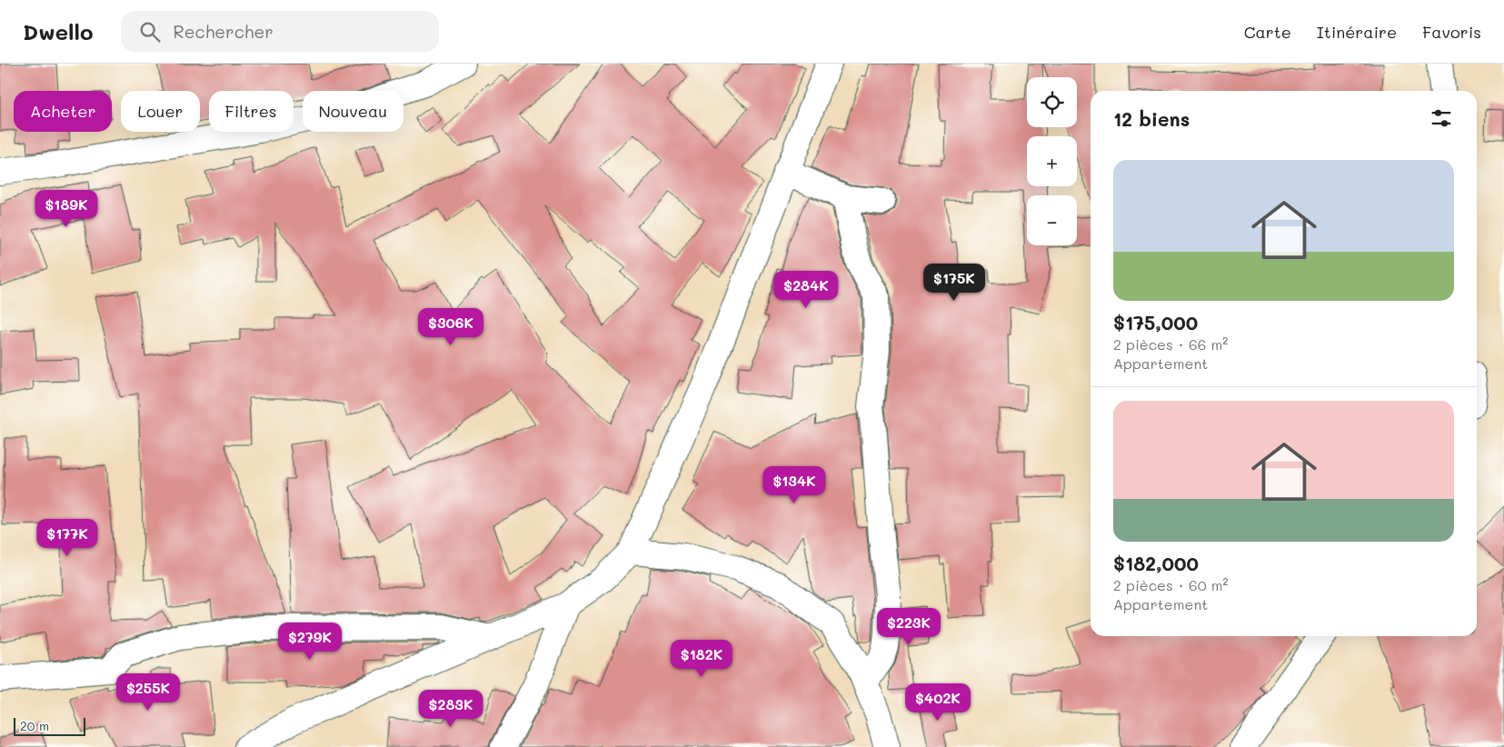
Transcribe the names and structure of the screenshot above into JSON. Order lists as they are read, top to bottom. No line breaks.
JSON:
{"scale_bar":"20 m","page":{"header":"Dwello","search":"Rechercher","nav":["Carte","Itinéraire","Favoris"],"map_buttons":["+","−"],"chip":["Acheter","Louer","Filtres","Nouveau"],"heading":"12 biens","list":[{"name":"$175,000","note":"2 pièces · 66 m² · Appartement"},{"name":"$182,000","note":"2 pièces · 60 m² · Appartement"}],"price":["$189K","$175K","$284K","$306K","$134K","$177K","$223K","$279K","$182K","$255K","$402K","$283K"],"scale":"20 m"}}
